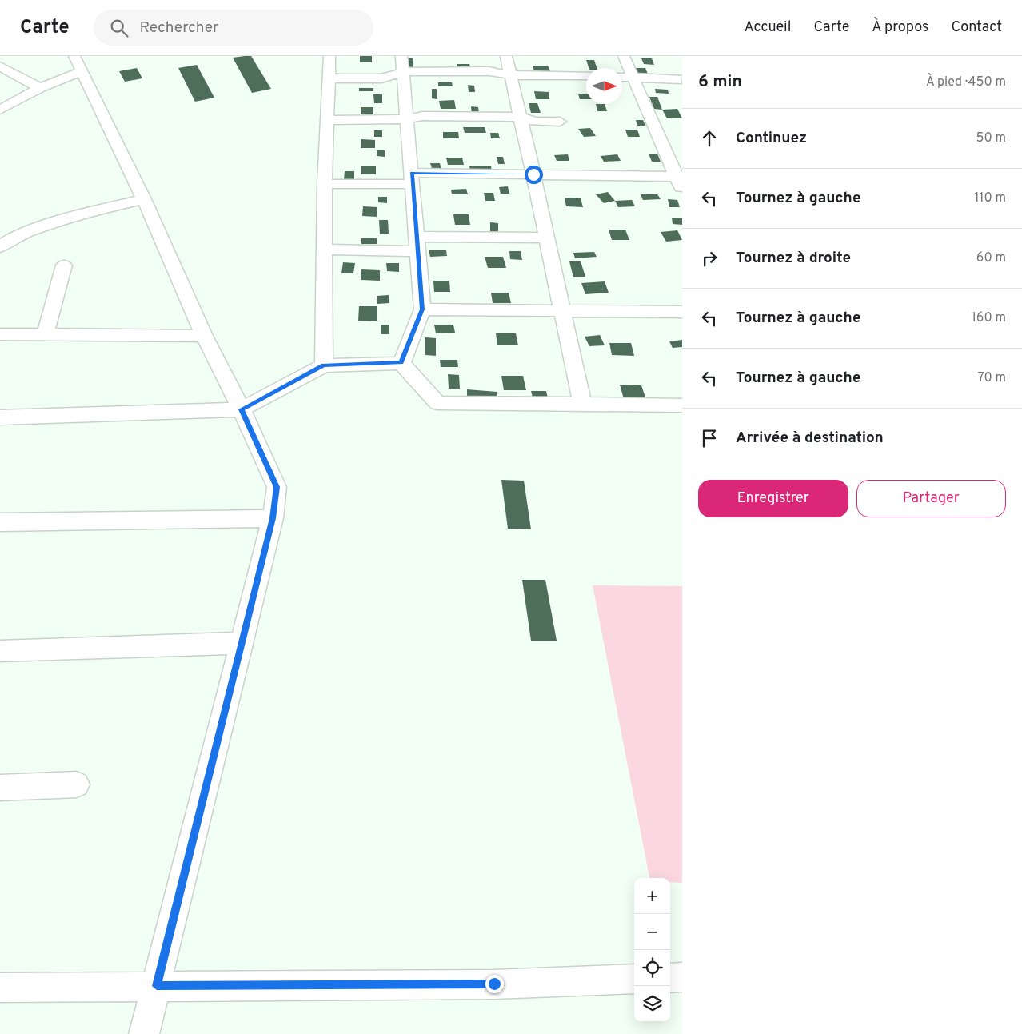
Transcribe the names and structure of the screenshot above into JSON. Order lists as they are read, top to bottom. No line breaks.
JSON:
{"north":"right","page":{"header":"Carte","search":"Rechercher","nav":["Accueil","Carte","À propos","Contact"],"heading":["6 min","À pied · 450 m"],"list":[["Continuez","50 m"],["Tournez à gauche","110 m"],["Tournez à droite","60 m"],["Tournez à gauche","160 m"],["Tournez à gauche","70 m"],"Arrivée à destination"],"buttons":["Enregistrer","Partager"],"map_buttons":["+","−"]}}
